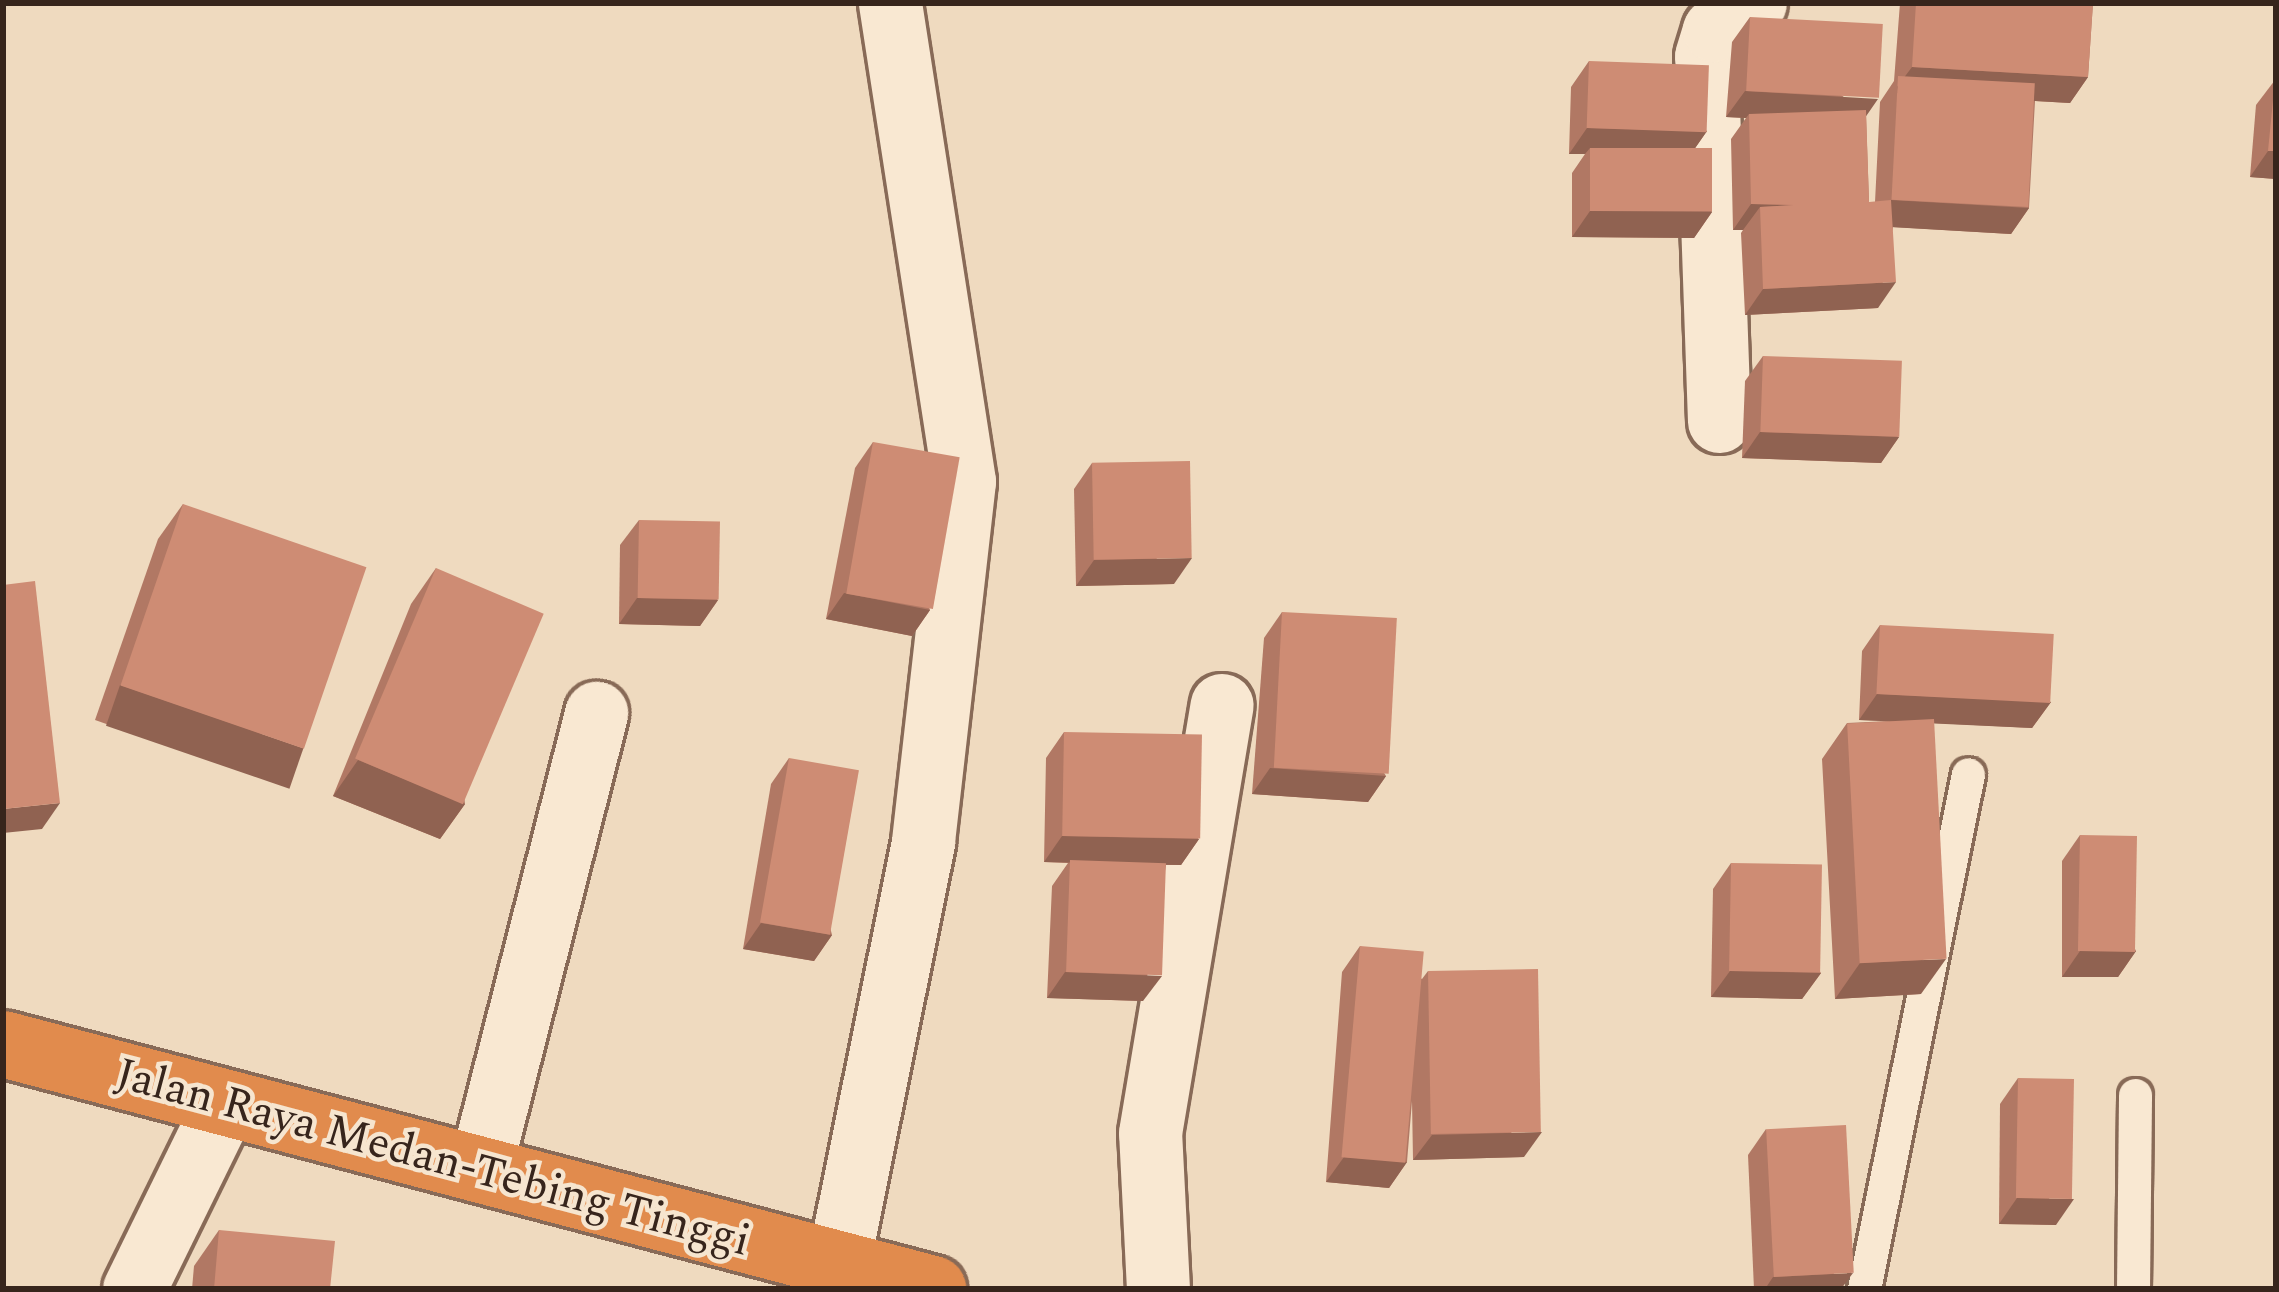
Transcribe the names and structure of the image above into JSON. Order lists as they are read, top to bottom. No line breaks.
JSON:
{"streets":{"highway":["Jalan Raya Medan-Tebing Tinggi"]}}
